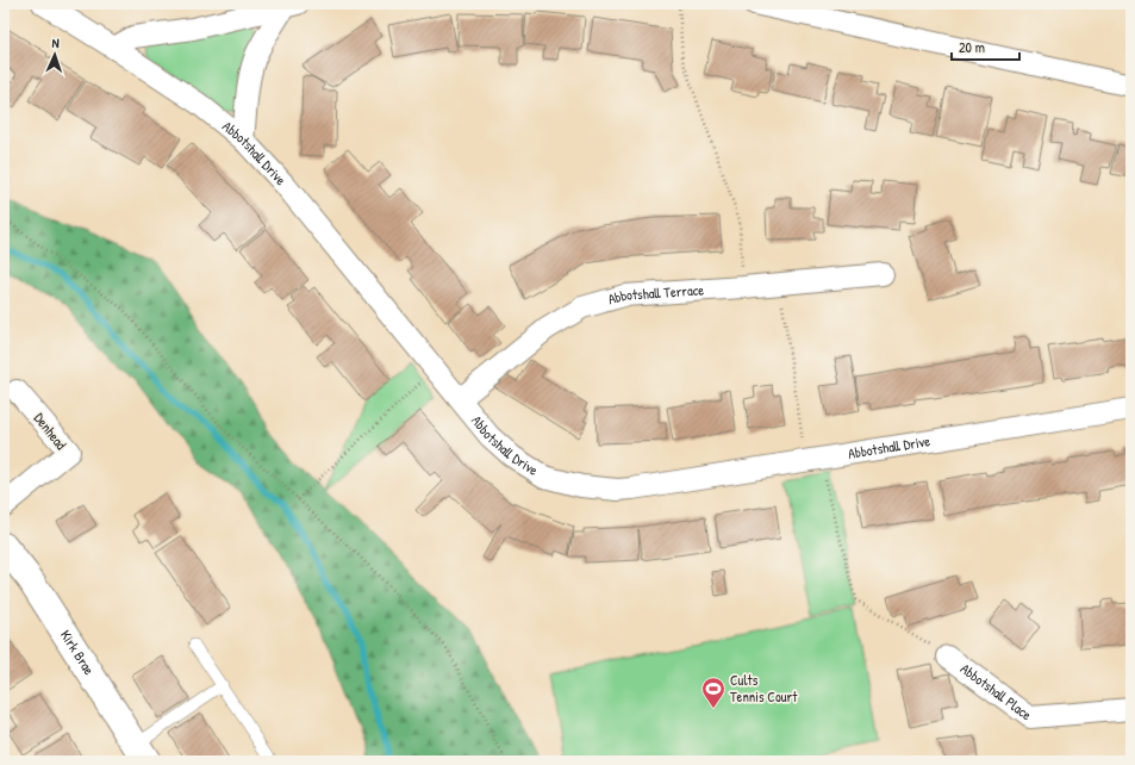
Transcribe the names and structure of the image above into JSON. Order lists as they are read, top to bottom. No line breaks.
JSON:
{"streets":{"street":["Abbotshall Drive","Abbotshall Terrace","Denhead","Kirk Brae","Abbotshall Place"]},"crossings":[["Abbotshall Drive","Abbotshall Terrace"]],"places":{"sports":["Cults Tennis Court"]},"scale_bar":"20 m","north":"top"}
